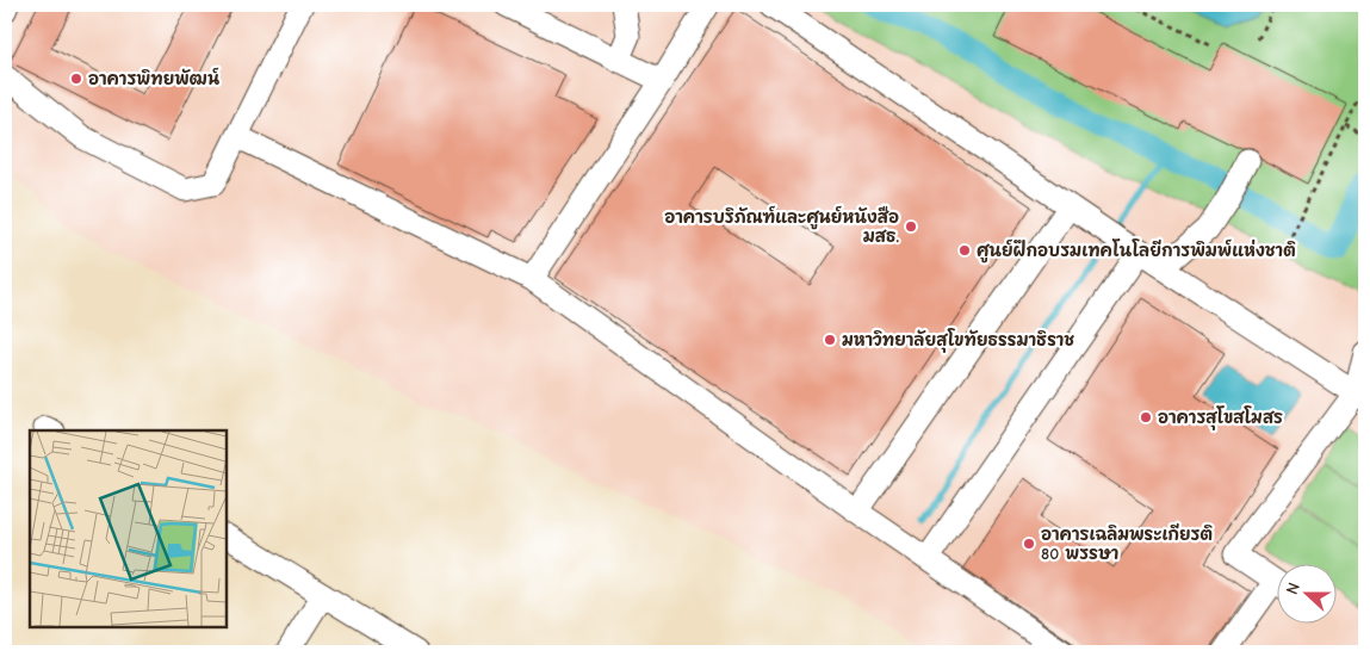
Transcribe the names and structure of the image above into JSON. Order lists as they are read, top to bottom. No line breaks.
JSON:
{"places":["อาคารพิทยพัฒน์","อาคารบริภัณฑ์และศูนย์หนังสือ มสธ.","ศูนย์ฝึกอบรมเทคโนโลยีการพิมพ์แห่งชาติ","มหาวิทยาลัยสุโขทัยธรรมาธิราช","อาคารสุโขสโมสร","อาคารเฉลิมพระเกียรติ 80 พรรษา"],"north":"left"}
